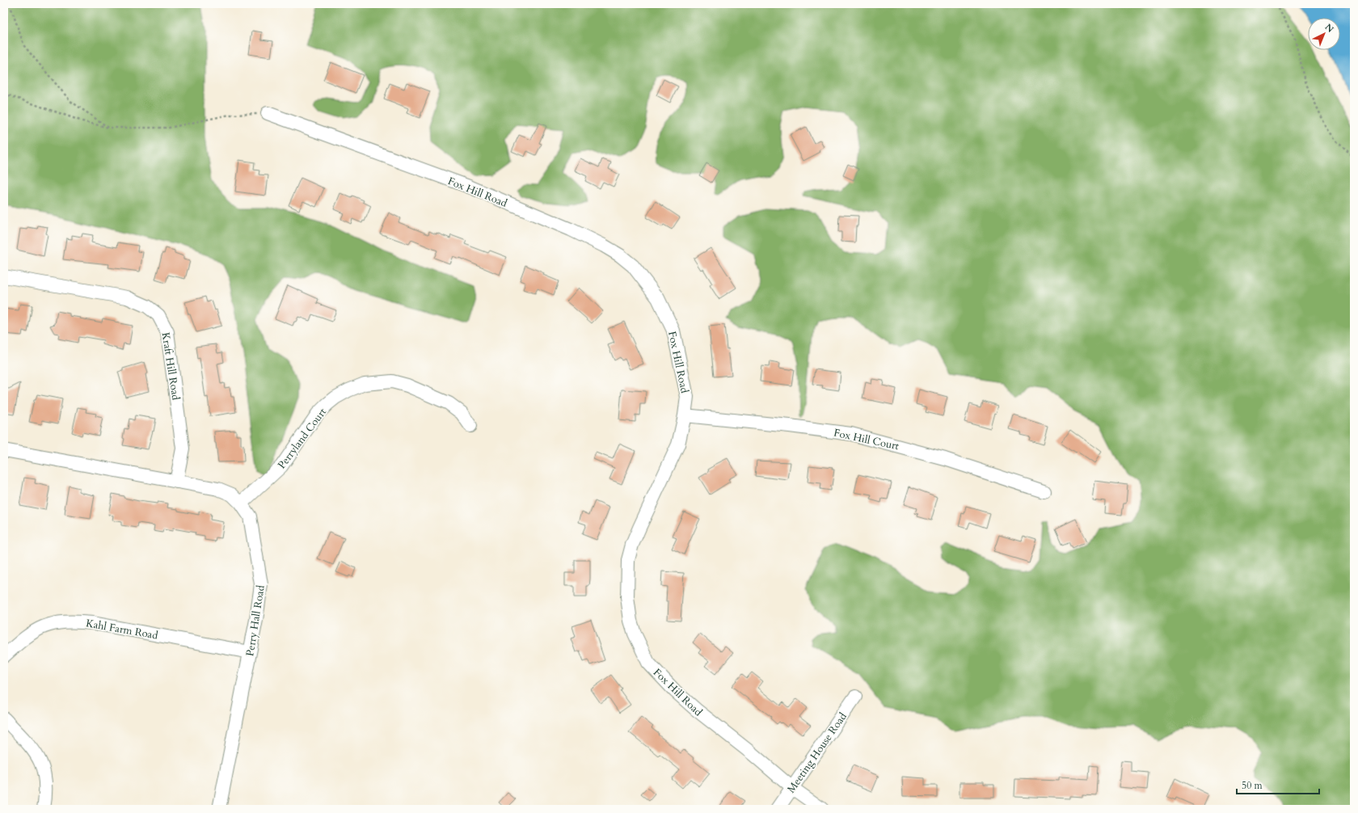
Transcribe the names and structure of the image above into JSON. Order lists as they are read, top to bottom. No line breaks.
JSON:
{"streets":{"street":["Fox Hill Road","Kraft Hill Road","Perryland Court","Fox Hill Court","Perry Hall Road","Kahl Farm Road","Meeting House Road"]},"crossings":[["Fox Hill Road","Fox Hill Court"],["Fox Hill Road","Meeting House Road"],["Kraft Hill Road","Perry Hall Road"],["Perryland Court","Perry Hall Road"],["Perry Hall Road","Kahl Farm Road"]],"scale_bar":"50 m","north":"top right"}
